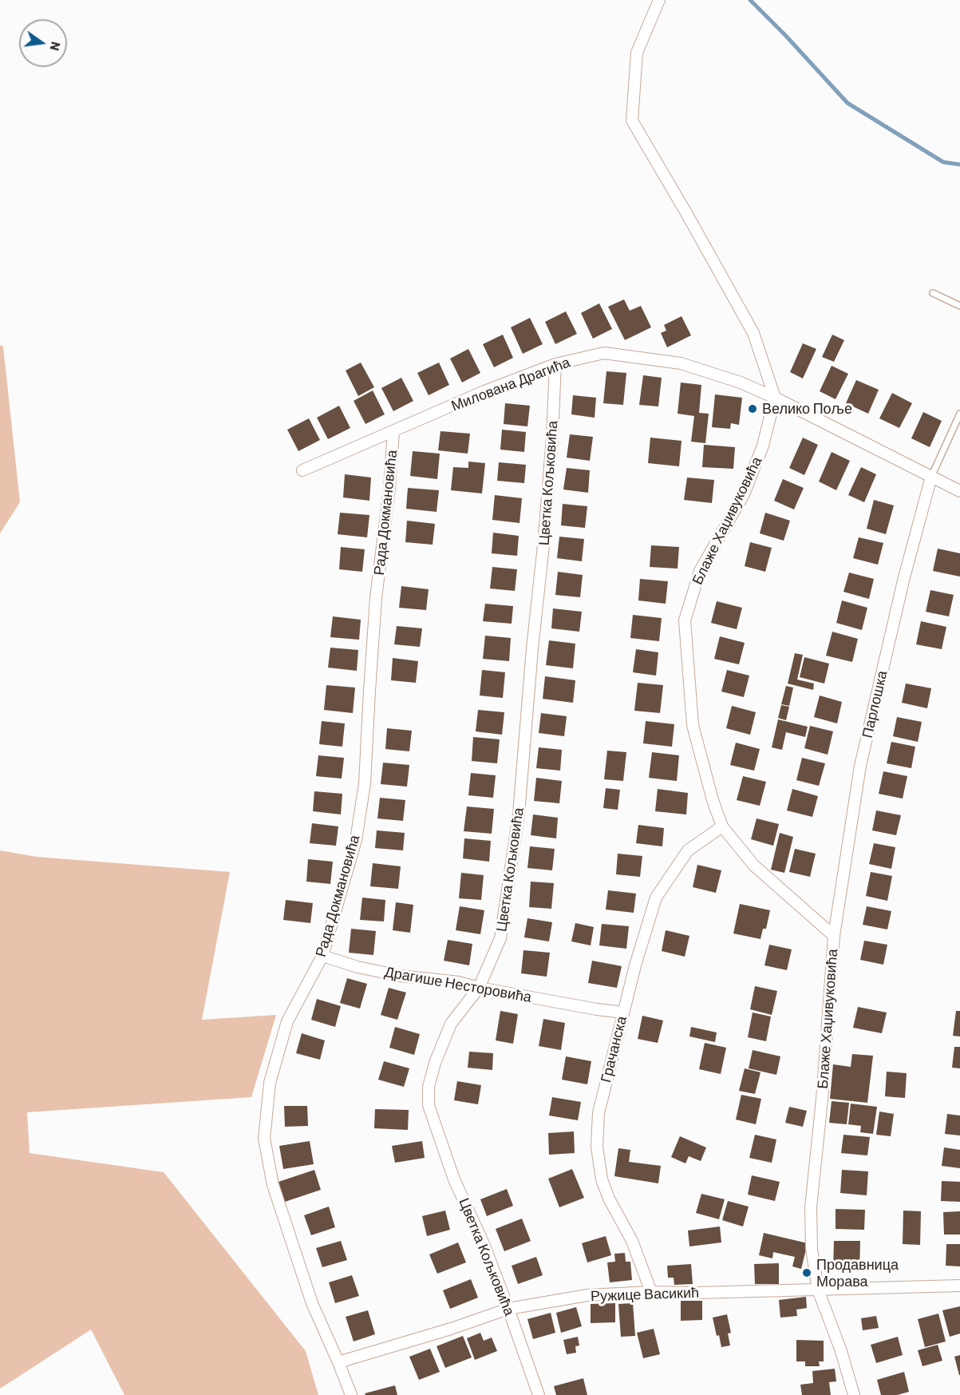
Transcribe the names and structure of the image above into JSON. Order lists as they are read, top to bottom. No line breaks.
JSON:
{"streets":{"street":["Милована Драгића","Цветка Кољковића","Рада Докмановића","Блаже Хаџивуковића","Парлошка","Драгише Несторовића","Грачанска","Ружице Васикић"]},"crossings":[["Милована Драгића","Цветка Кољковића"],["Милована Драгића","Рада Докмановића"],["Милована Драгића","Блаже Хаџивуковића"],["Милована Драгића","Парлошка"],["Цветка Кољковића","Драгише Несторовића"],["Цветка Кољковића","Ружице Васикић"],["Рада Докмановића","Драгише Несторовића"],["Рада Докмановића","Ружице Васикић"],["Блаже Хаџивуковића","Парлошка"],["Блаже Хаџивуковића","Грачанска"],["Блаже Хаџивуковића","Ружице Васикић"],["Драгише Несторовића","Грачанска"],["Грачанска","Ружице Васикић"]],"places":["Велико Поље","Продавница Морава"],"north":"right"}
